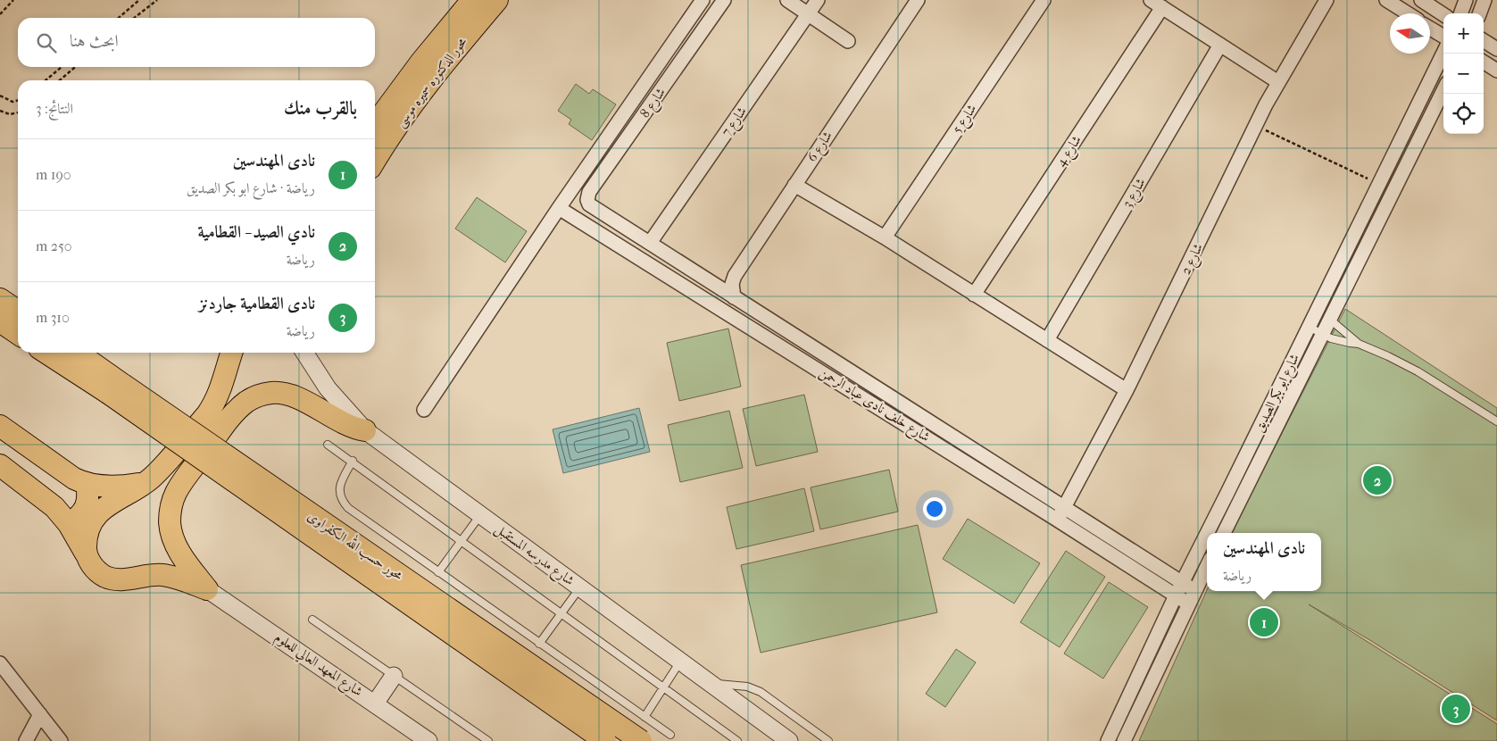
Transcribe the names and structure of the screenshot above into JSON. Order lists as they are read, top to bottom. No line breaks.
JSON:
{"streets":{"main road":["محور الدكتوره سميره موسى","محور حسب الله الكفراوى"],"street":["شارع 8","شارع 5","شارع 7","شارع 6","شارع 4","شارع 3","شارع 2","شارع ابو بكر الصديق","شارع خلف نادى عباد الرحمن","شارع مدرسه المستقبل","شارع المعهد العالي للعلوم"]},"crossings":[["شارع 8","شارع خلف نادى عباد الرحمن"],["شارع 7","شارع خلف نادى عباد الرحمن"],["شارع 6","شارع خلف نادى عباد الرحمن"],["شارع 2","شارع خلف نادى عباد الرحمن"],["شارع ابو بكر الصديق","شارع خلف نادى عباد الرحمن"]],"north":"left","page":{"map_buttons":["+","−"],"search":"ابحث هنا","heading":["بالقرب منك","النتائج: 3"],"list":[{"mark":"1","name":"نادى المهندسين","note":"رياضة · شارع ابو بكر الصديق","value":"190 m"},{"mark":"2","name":"نادي الصيد - القطامية","note":"رياضة","value":"250 m"},{"mark":"3","name":"نادى القطامية جاردنز","note":"رياضة","value":"310 m"}],"pins":["2","1","3"],"popup":["نادى المهندسين","رياضة"]}}
